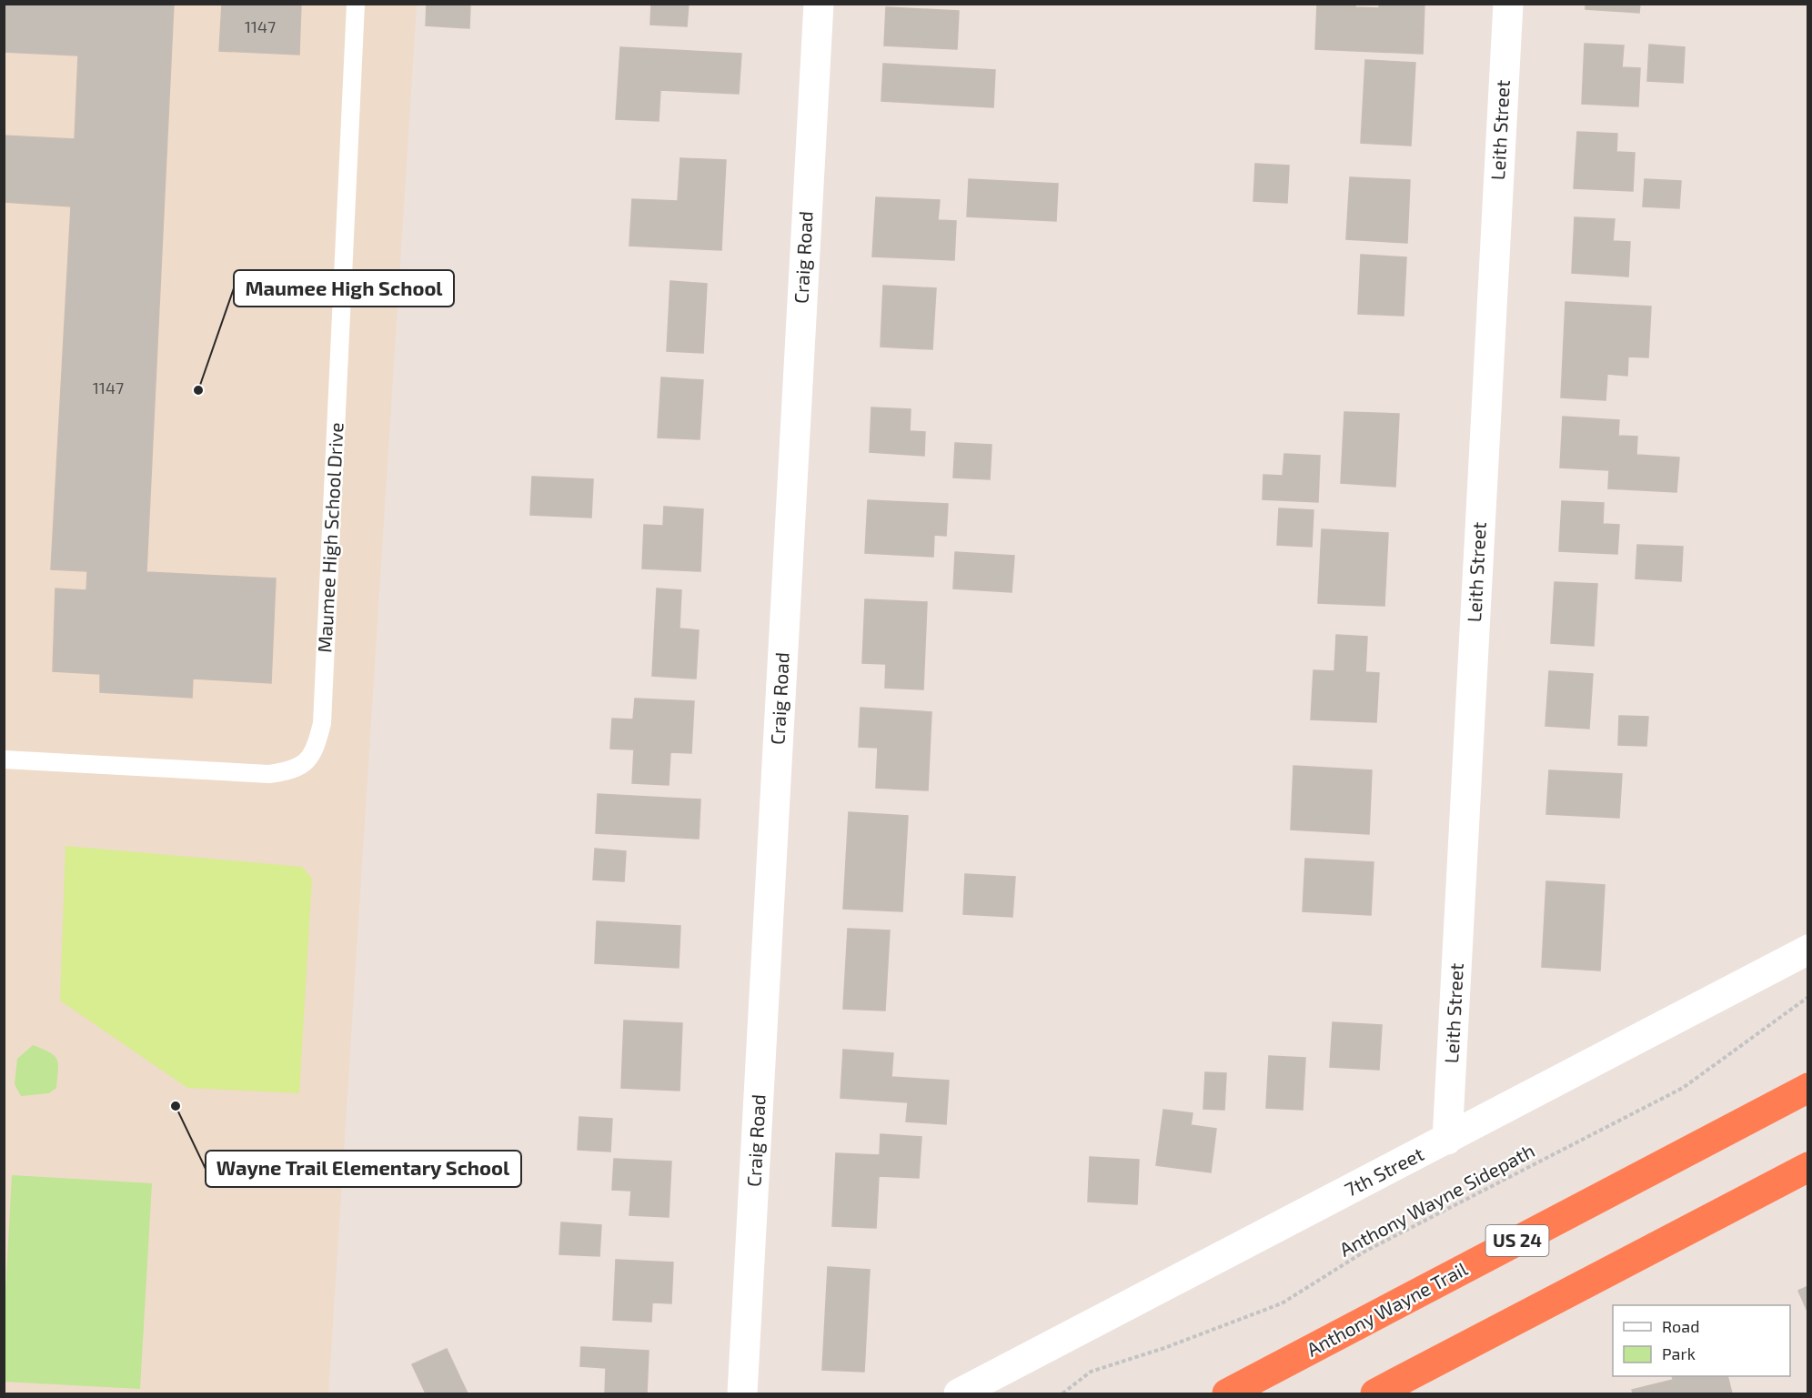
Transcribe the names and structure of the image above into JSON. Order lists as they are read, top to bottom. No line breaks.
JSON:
{"streets":{"highway":["US 24","Anthony Wayne Trail"],"street":["Leith Street","Craig Road","7th Street"],"lane":["Maumee High School Drive"],"path":["Anthony Wayne Sidepath"]},"crossings":[["Leith Street","7th Street"]],"places":["Maumee High School","Wayne Trail Elementary School"],"house_numbers":["1147","1147"],"legend":["Road","Park"]}
